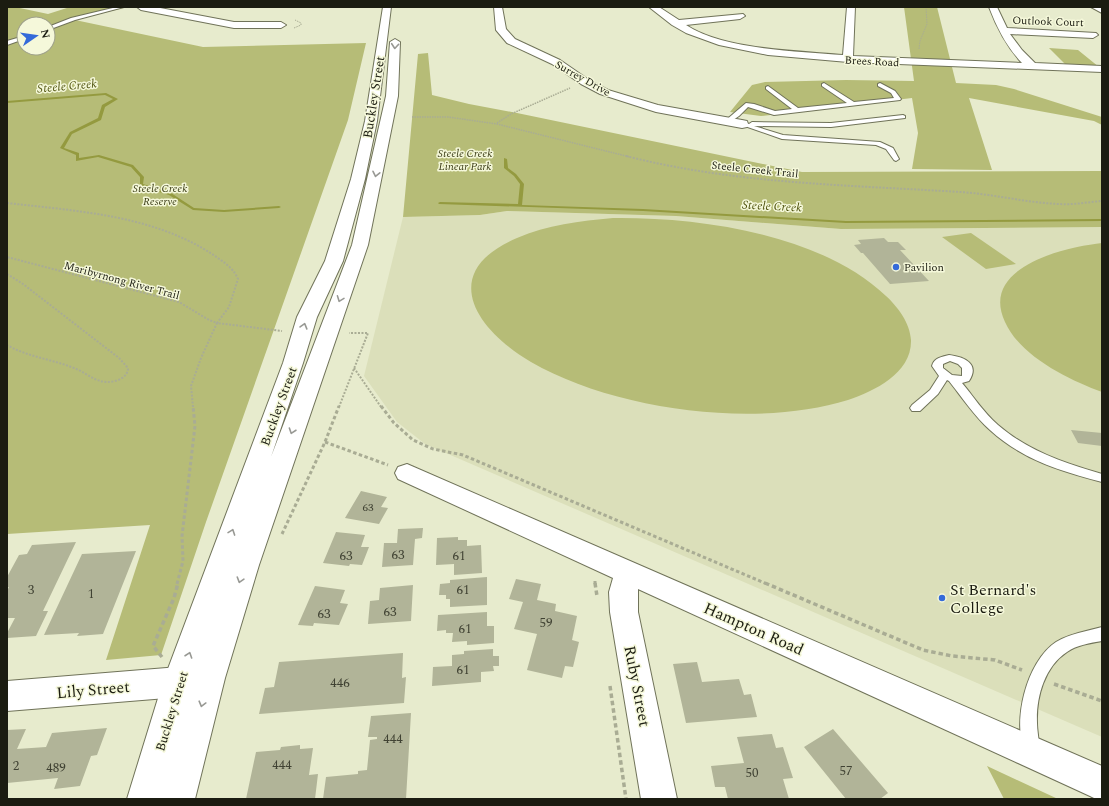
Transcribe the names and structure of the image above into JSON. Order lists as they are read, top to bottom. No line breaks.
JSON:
{"streets":{"street":["Outlook Court","Brees Road","Surrey Drive","Buckley Street","Hampton Road","Ruby Street","Lily Street"],"path":["Steele Creek Trail","Maribyrnong River Trail"]},"crossings":[["Buckley Street","Lily Street"],["Hampton Road","Ruby Street"]],"water":["Steele Creek"],"parks":["Steele Creek Linear Park","Steele Creek Reserve"],"places":["Pavilion","St Bernard's College"],"house_numbers":["63","63","63","61","3","61","1","63","63","59","61","61","446","444","444","2","489","57","50"],"north":"right"}
